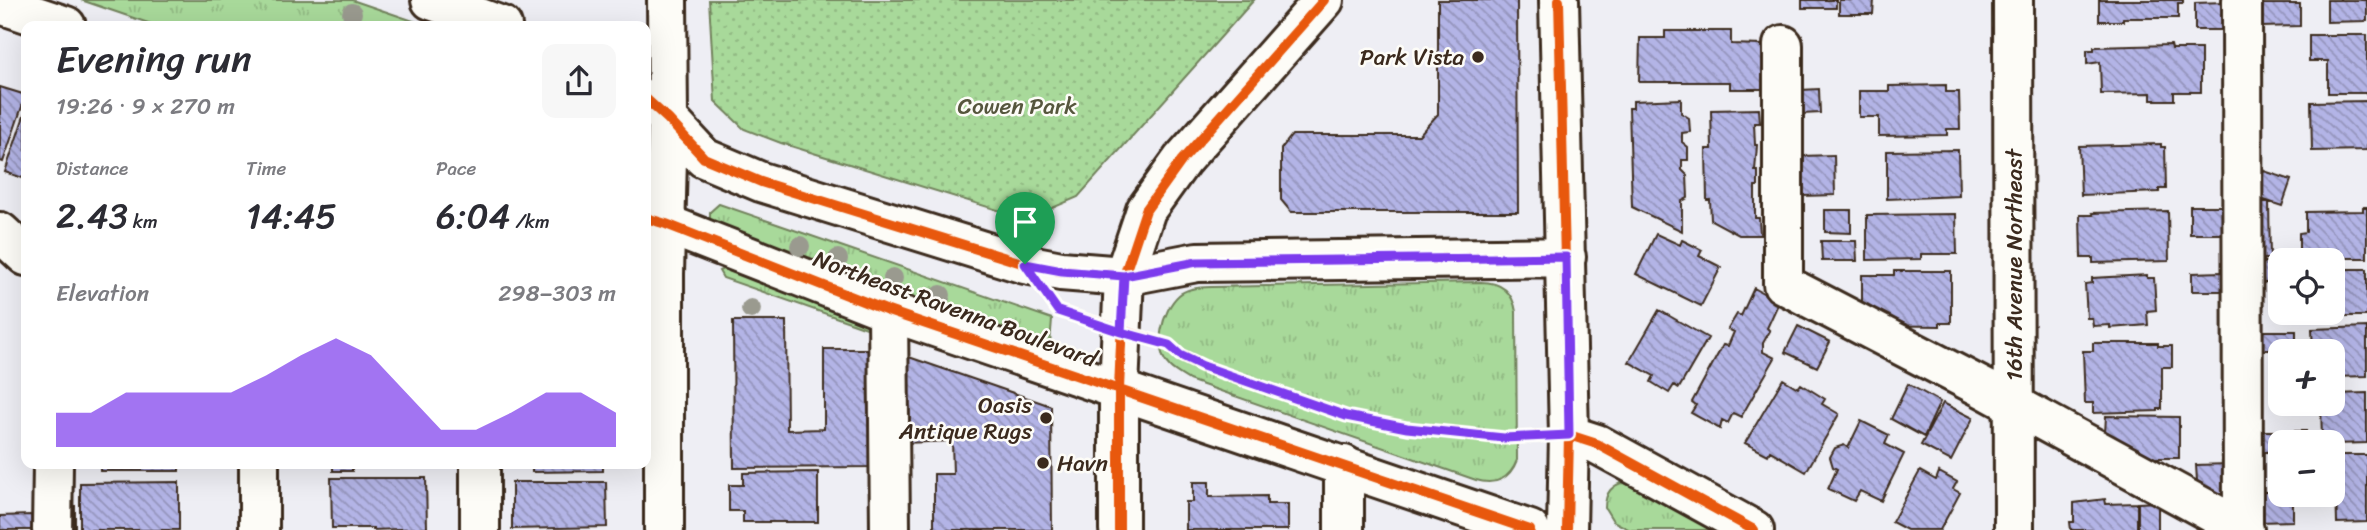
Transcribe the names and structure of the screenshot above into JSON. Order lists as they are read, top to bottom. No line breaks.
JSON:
{"streets":{"main road":["16th Avenue Northeast","Northeast Ravenna Boulevard"]},"parks":["Cowen Park"],"places":["Park Vista","Oasis Antique Rugs","Havn"],"page":{"heading":["Evening run","19:26 · 9 × 270 m"],"stats":[["Distance","2.43 km"],["Time","14:45"],["Pace","6:04 /km"]],"map_buttons":["+","−"],"chart":["Elevation","298–303 m"]}}
